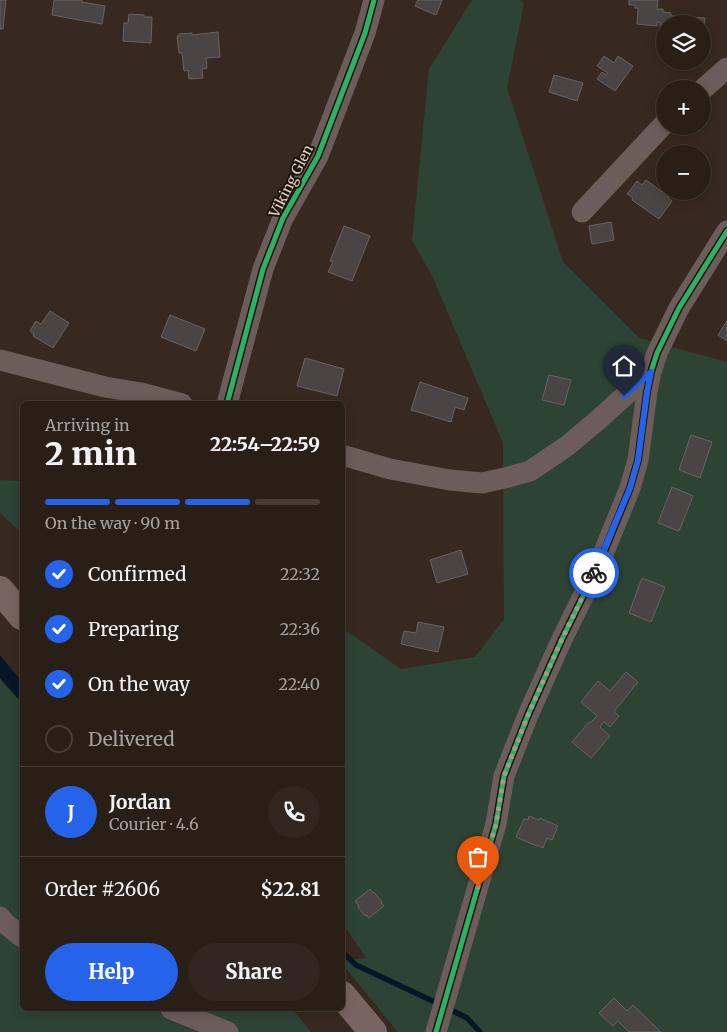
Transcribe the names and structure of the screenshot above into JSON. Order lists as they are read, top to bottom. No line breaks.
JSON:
{"streets":{"street":["Viking Glen"]},"page":{"map_buttons":["+","−"],"heading":["2 min","Arriving in","22:54–22:59"],"panel":["Jordan","Courier · 4.6","Order #2606","$22.81"],"bar":"On the way · 90 m","list":[["Confirmed","22:32"],["Preparing","22:36"],["On the way","22:40"],"Delivered"],"round":"J","buttons":["Help","Share"]}}
